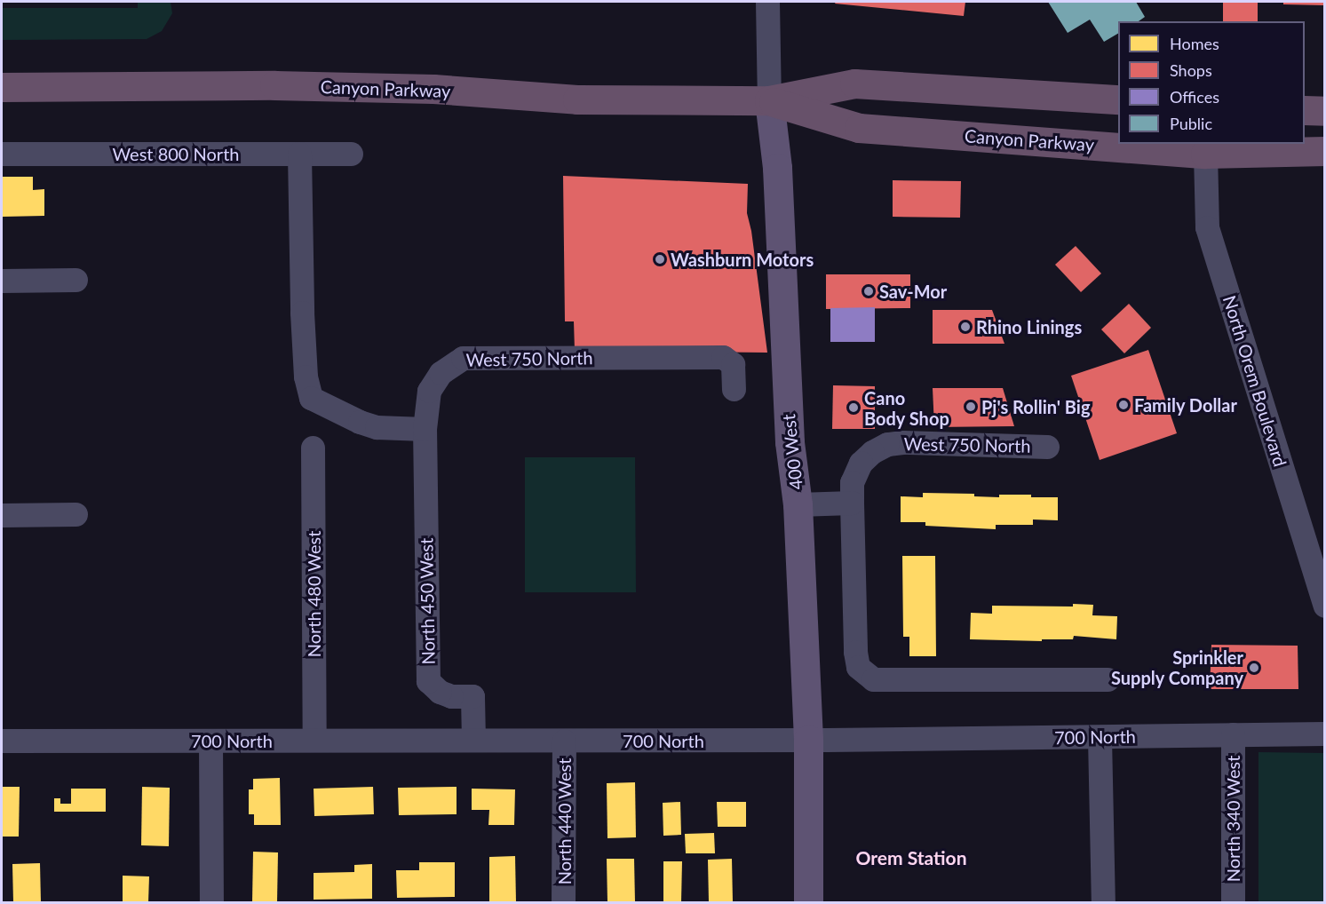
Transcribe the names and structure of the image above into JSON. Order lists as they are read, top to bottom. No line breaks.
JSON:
{"streets":{"highway":["Canyon Parkway"],"main road":["400 West"],"street":["West 800 North","West 750 North","North Orem Boulevard","North 480 West","North 450 West","700 North","North 340 West","North 440 West"]},"crossings":[["Canyon Parkway","North Orem Boulevard"],["Canyon Parkway","400 West"],["West 750 North","North 450 West"],["400 West","700 North"],["North 480 West","700 North"],["North 450 West","700 North"],["700 North","North 340 West"],["700 North","North 440 West"]],"districts":["Orem Station"],"places":["Washburn Motors","Sav-Mor","Rhino Linings","Family Dollar","Pj's Rollin' Big","Cano Body Shop","Sprinkler Supply Company"],"legend":["Homes","Shops","Offices","Public"]}
